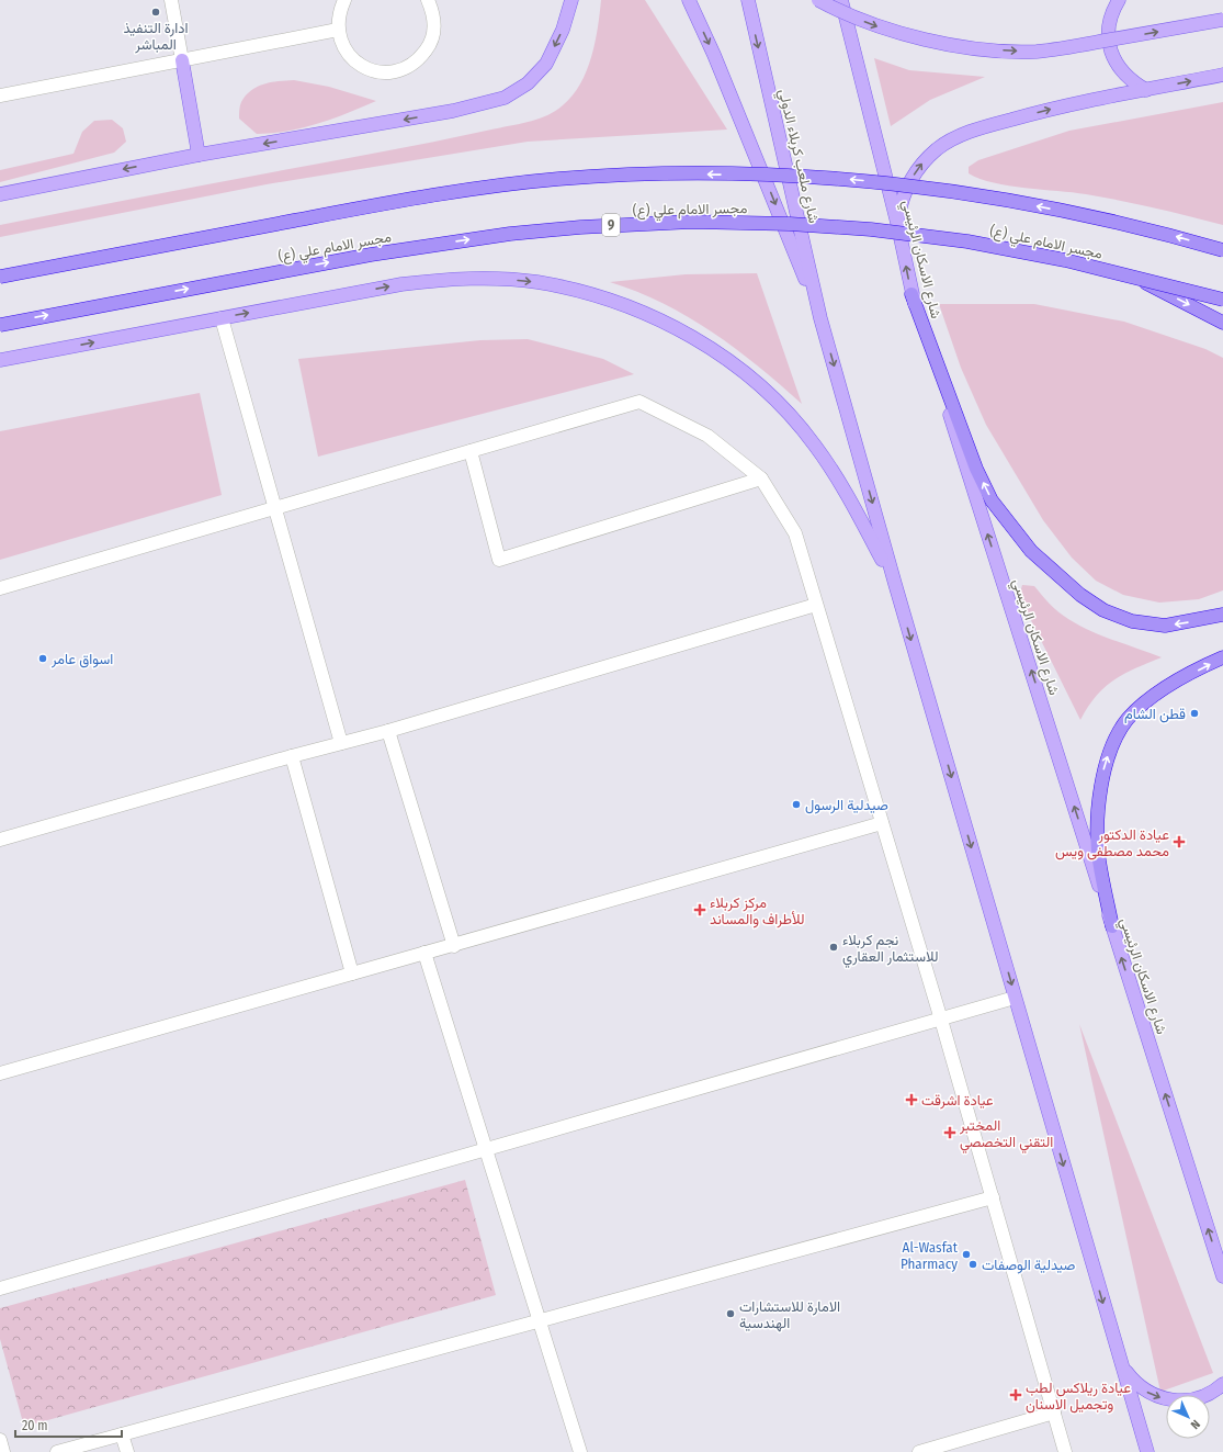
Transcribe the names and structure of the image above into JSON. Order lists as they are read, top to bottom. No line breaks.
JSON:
{"streets":{"highway":["مجسر الامام علي (ع)","9"],"main road":["شارع ملعب كربلاء الدولي","شارع الاسكان الرئيسي"]},"places":{"other":["ادارة التنفيذ المباشر","اسواق عامر","قطن الشام","صيدلية الرسول","نجم كربلاء للاستثمار العقاري","Al-Wasfat Pharmacy","صيدلية الوصفات","الامارة للاستشارات الهندسية"],"health":["عيادة الدكتور محمد مصطفى ويس","مركز كربلاء للأطراف والمساند","عيادة اشرقت","المختبر التقني التخصصي","عيادة ريلاكس لطب وتجميل الاسنان"]},"scale_bar":"20 m","north":"bottom right"}
